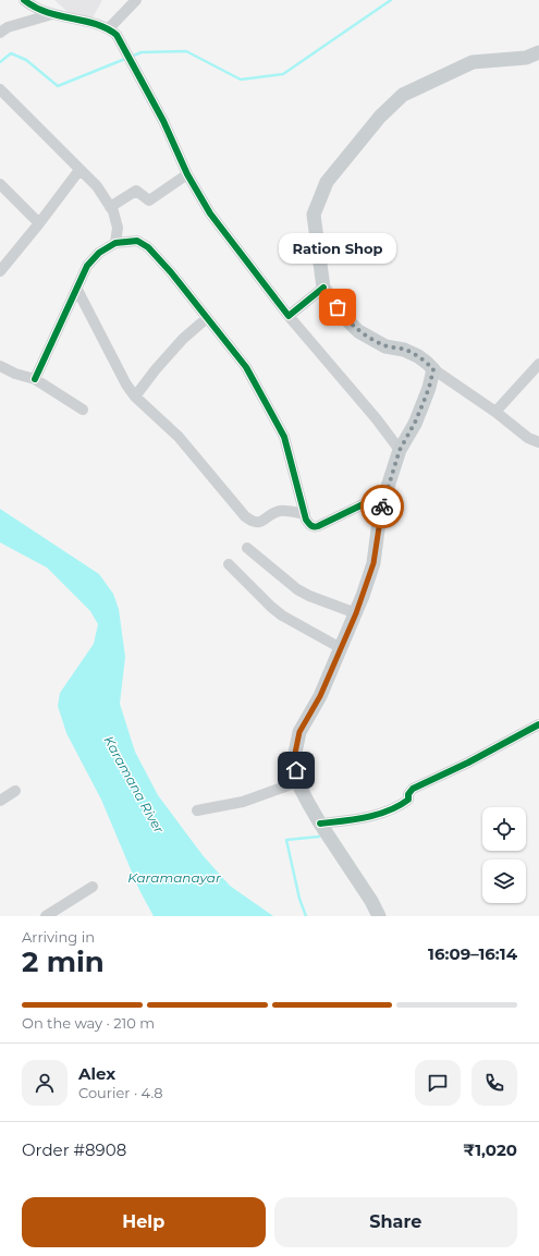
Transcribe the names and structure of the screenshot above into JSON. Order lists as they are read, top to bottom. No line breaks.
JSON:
{"water":["Karamana River","Karamanayar"],"places":["Ration Shop"],"page":{"bubble":"Ration Shop","heading":["2 min","Arriving in","16:09–16:14"],"panel":["Alex","Courier · 4.8","Order #8908","₹1,020"],"bar":"On the way · 210 m","buttons":["Help","Share"]}}
